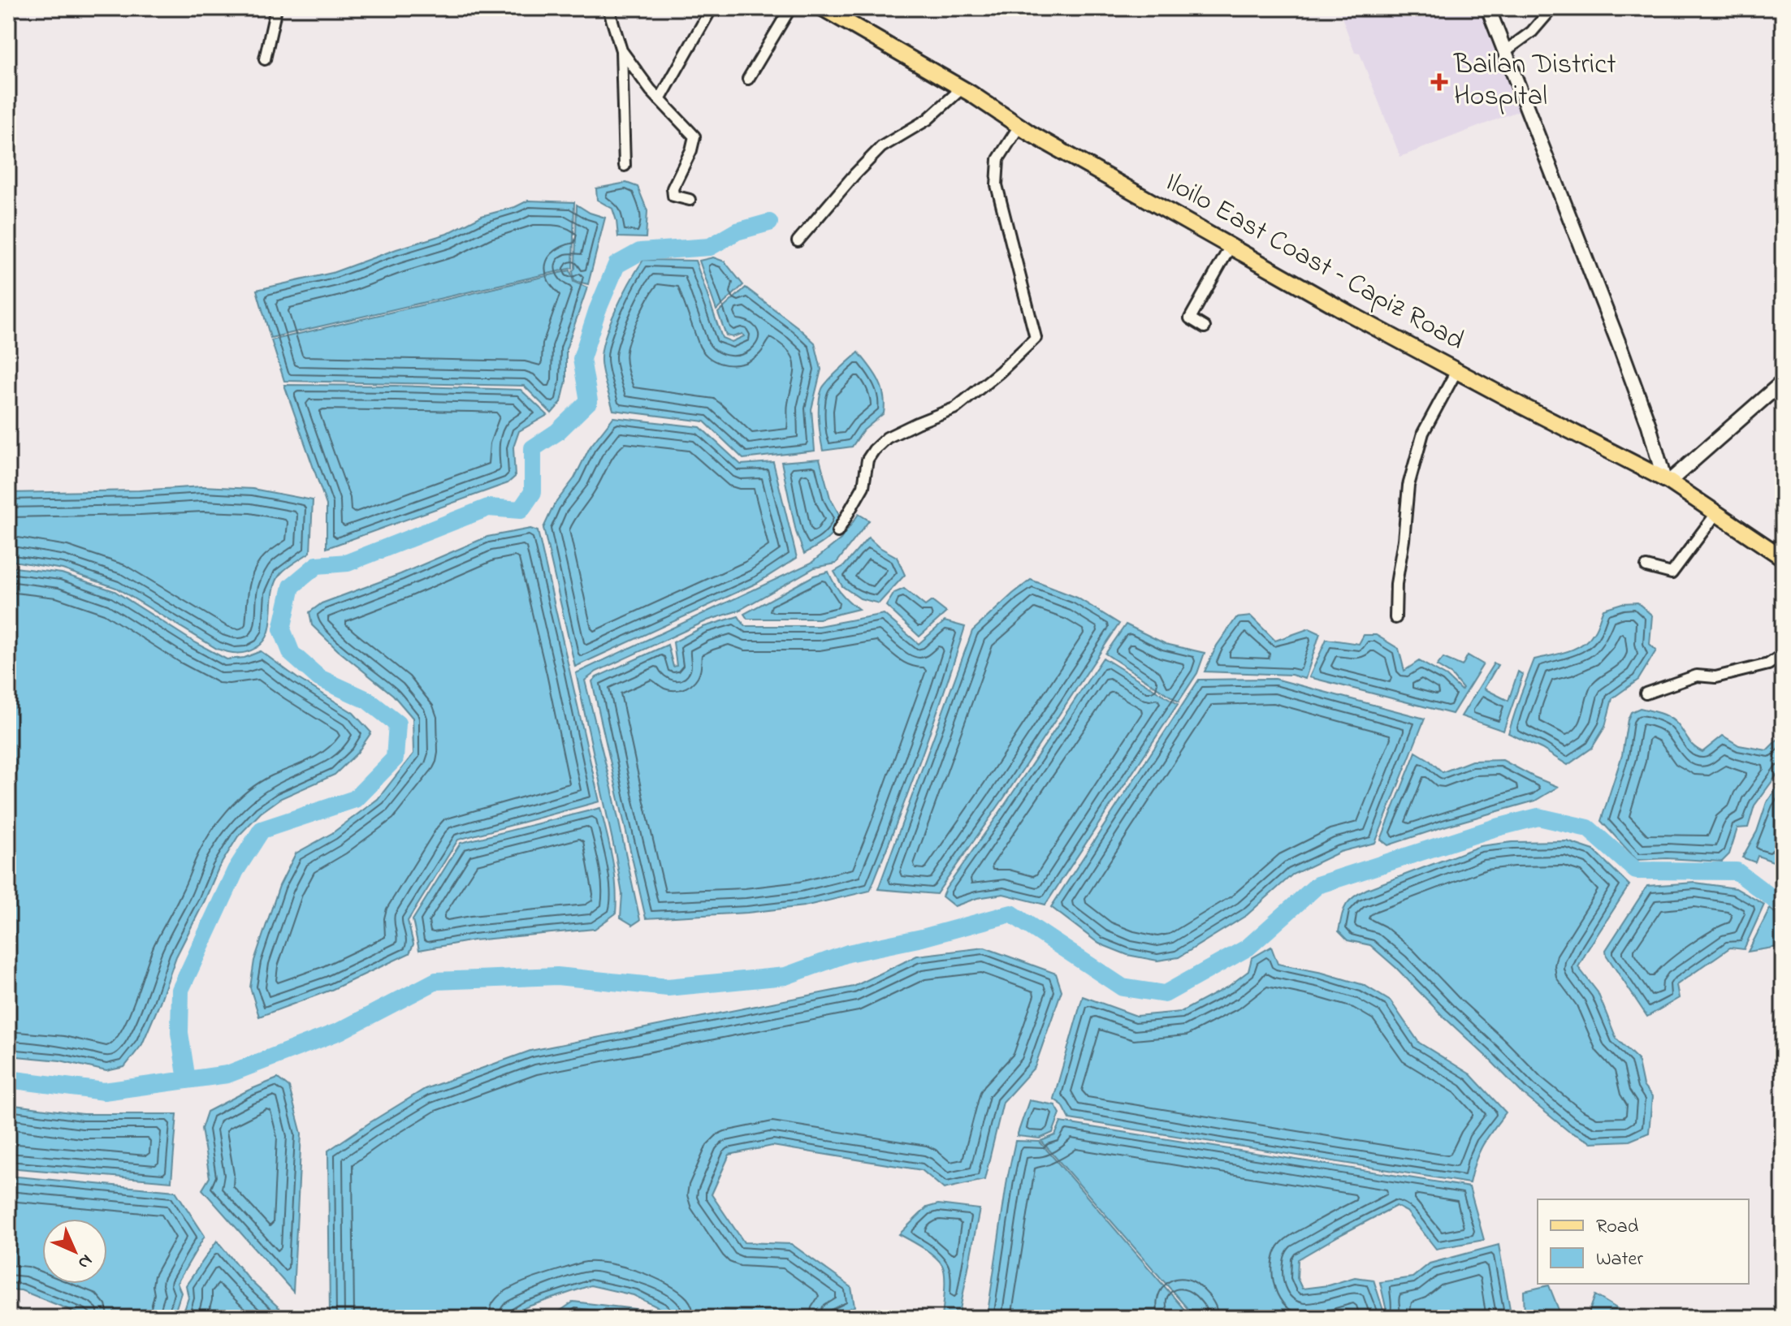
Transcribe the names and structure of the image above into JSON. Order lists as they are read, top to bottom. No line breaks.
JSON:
{"streets":{"main road":["Iloilo East Coast – Capiz Road"]},"places":{"health":["Bailan District Hospital"]},"legend":["Road","Water"],"north":"bottom right"}
